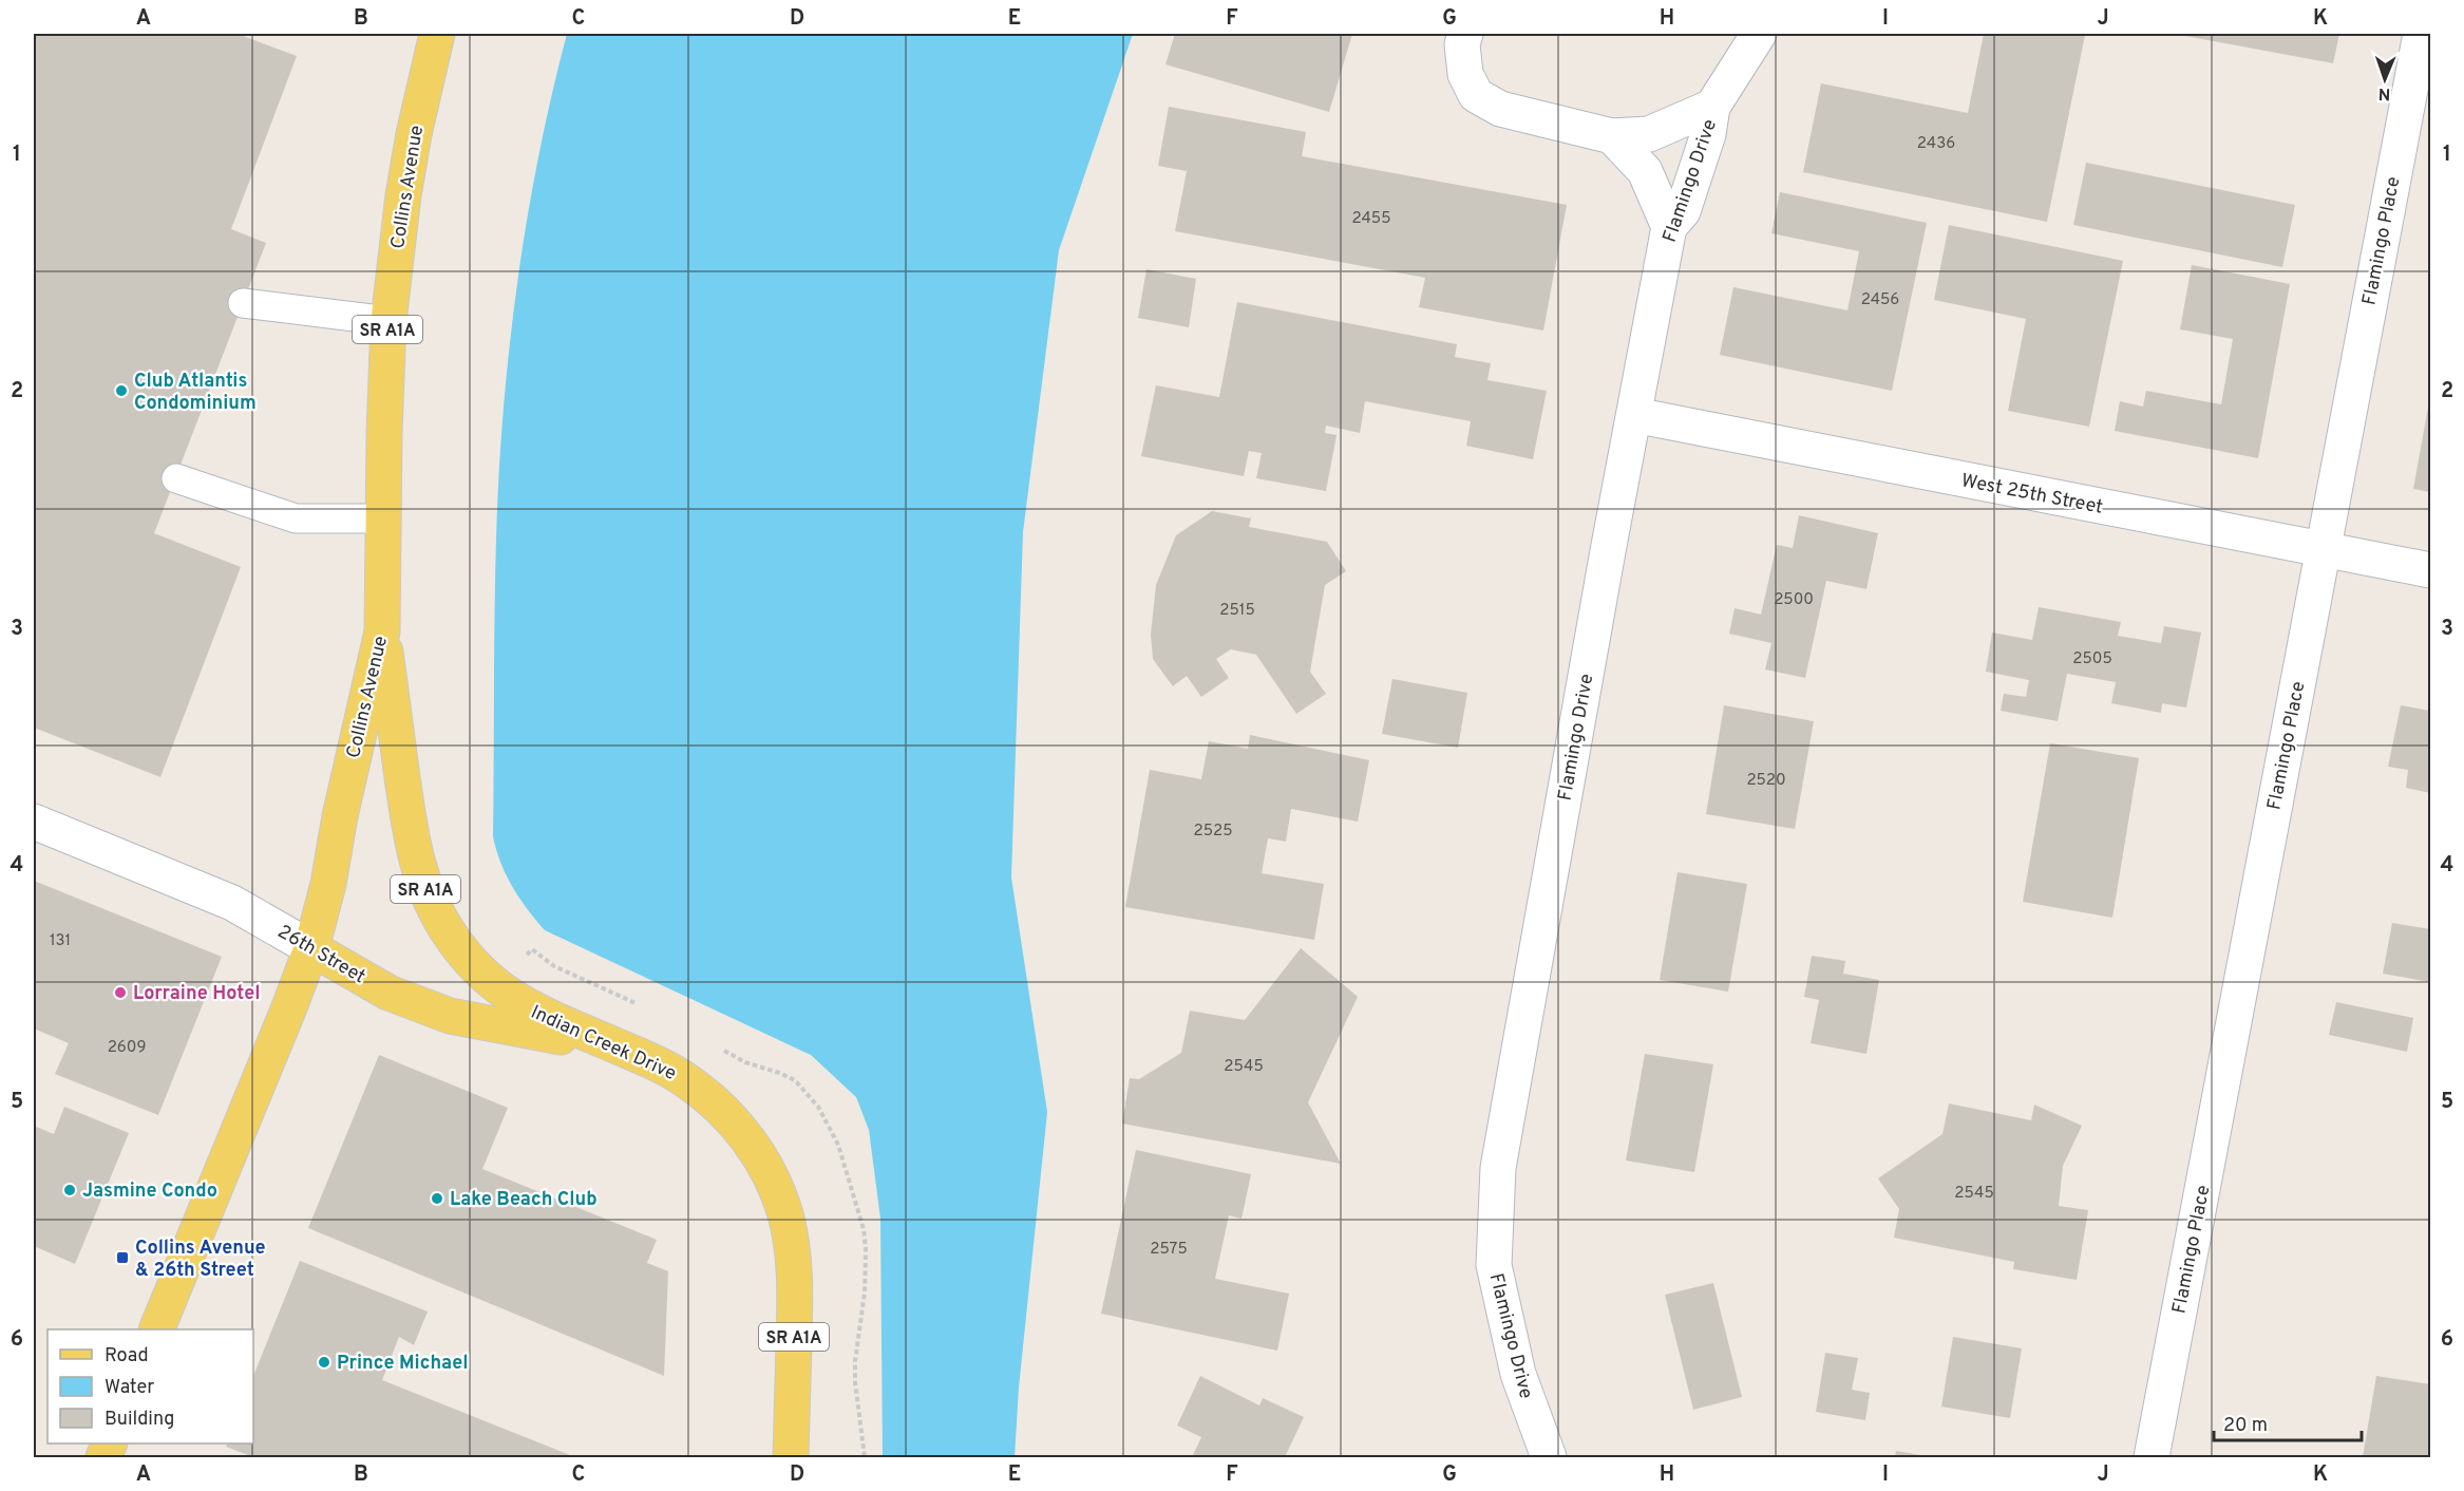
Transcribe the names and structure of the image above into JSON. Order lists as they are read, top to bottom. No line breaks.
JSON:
{"streets":{"main road":["Collins Avenue","SR A1A","26th Street","Indian Creek Drive"],"street":["Flamingo Drive","Flamingo Place","West 25th Street"]},"crossings":[["Flamingo Drive","West 25th Street"],["Collins Avenue","26th Street"],["Collins Avenue","Indian Creek Drive"],["Flamingo Place","West 25th Street"],["26th Street","Indian Creek Drive"]],"places":{"other":["Club Atlantis Condominium","Lorraine Hotel","Jasmine Condo","Lake Beach Club","Prince Michael"],"transit":["Collins Avenue & 26th Street"]},"house_numbers":["2436","2455","2456","2500","2515","2505","2520","2525","131","2609","2545","2545","2575"],"legend":["Road","Water","Building"],"scale_bar":"20 m","north":"bottom","grid":{"columns":["A","B","C","D","E","F","G","H","I","J","K"],"rows":["1","2","3","4","5","6"]}}
